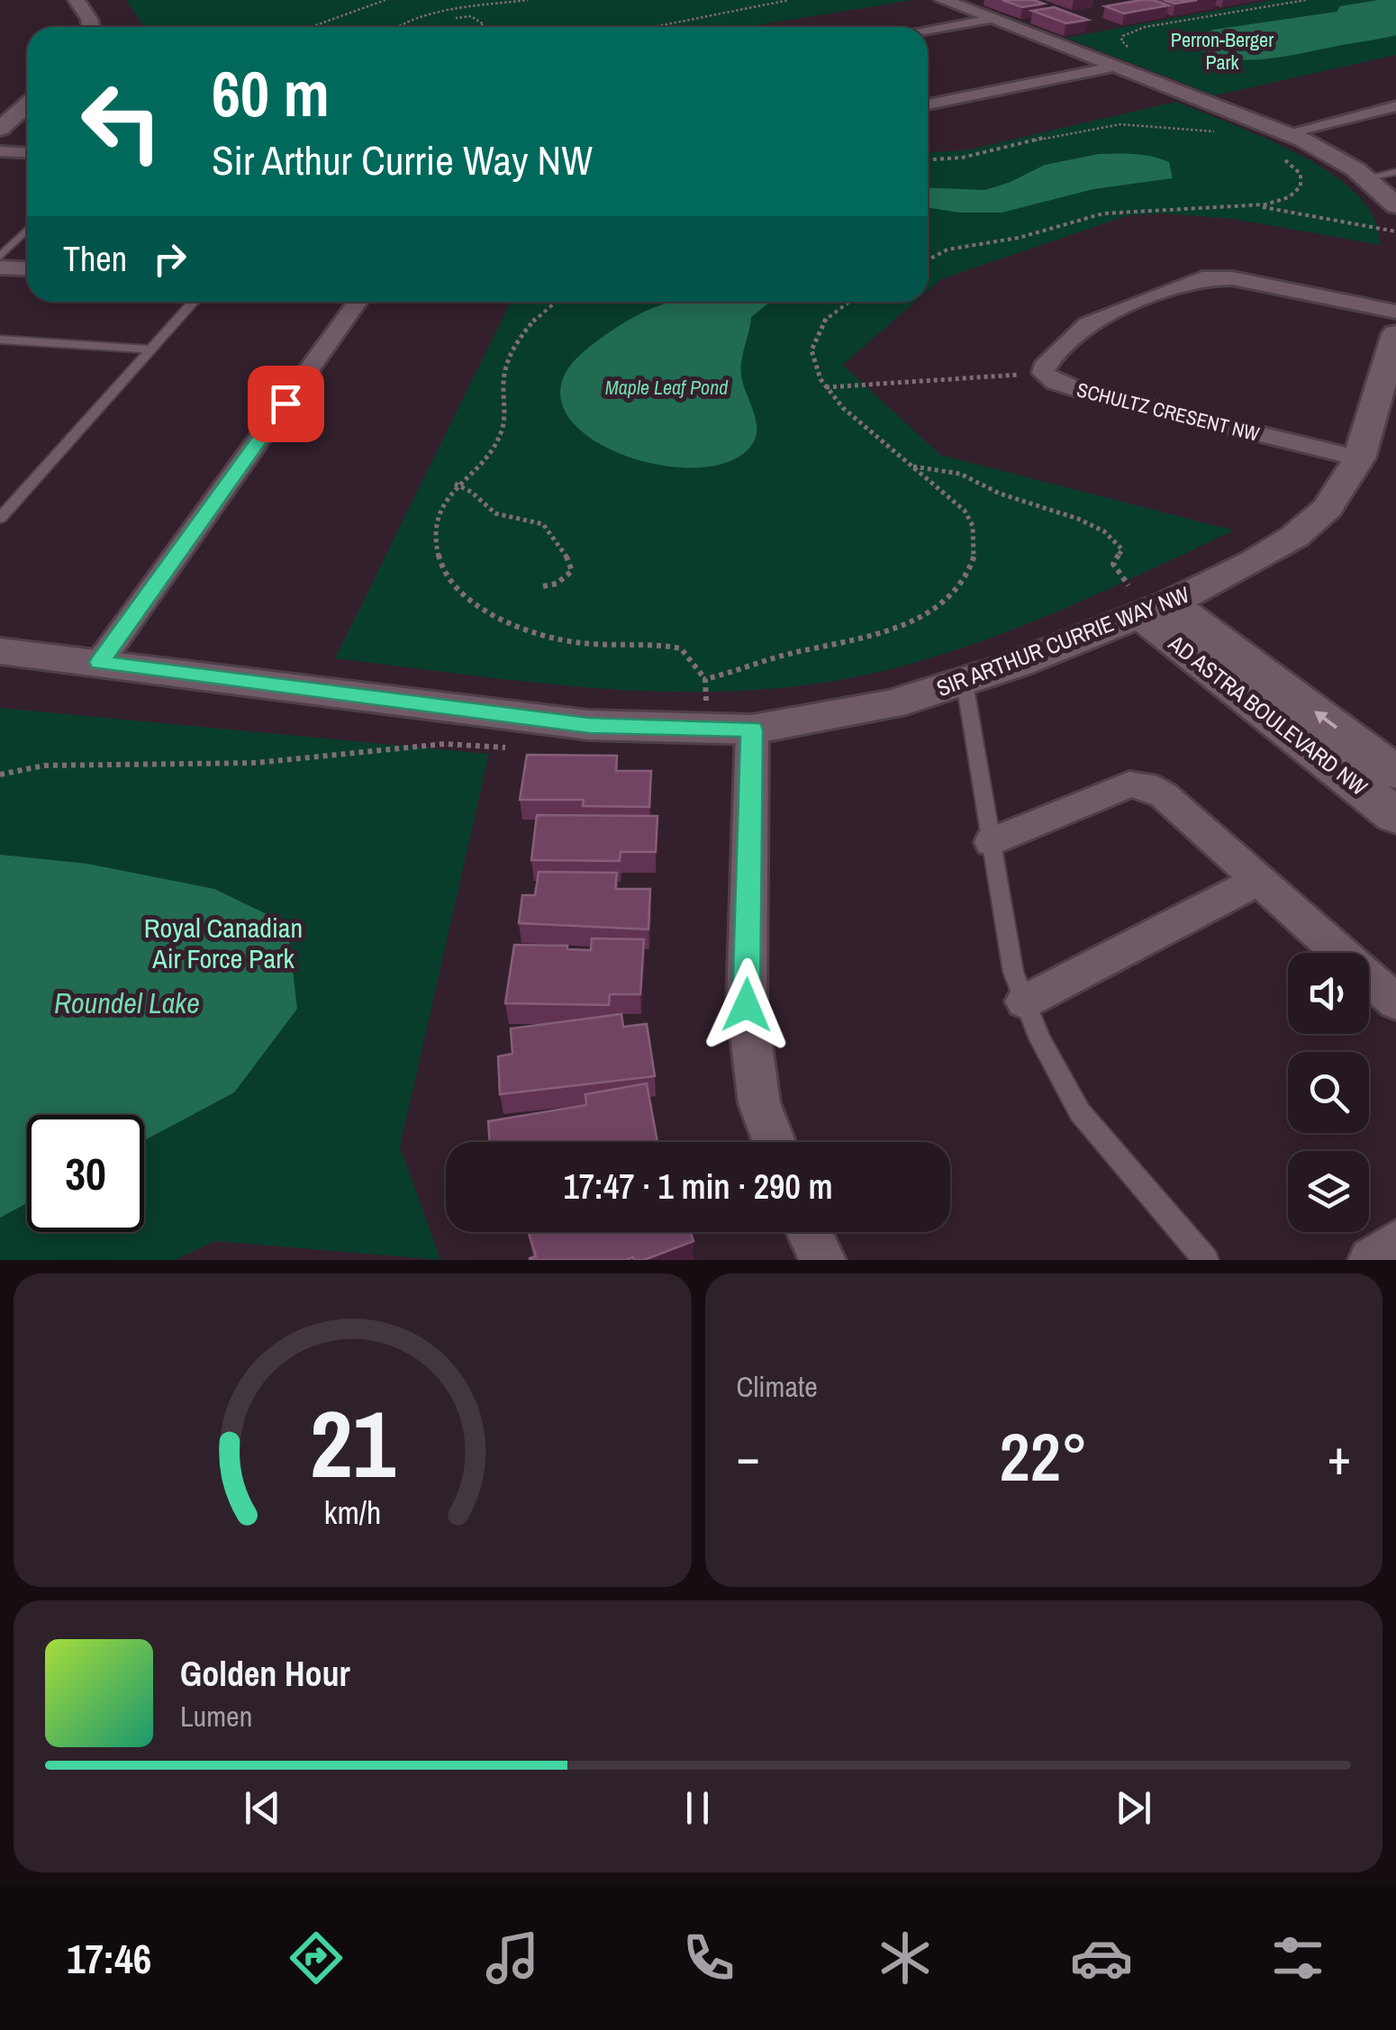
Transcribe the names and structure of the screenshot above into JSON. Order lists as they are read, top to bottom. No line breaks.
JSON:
{"streets":{"street":["SCHULTZ CRESENT NW","SIR ARTHUR CURRIE WAY NW","AD ASTRA BOULEVARD NW"]},"crossings":[["SCHULTZ CRESENT NW","SIR ARTHUR CURRIE WAY NW"],["SIR ARTHUR CURRIE WAY NW","AD ASTRA BOULEVARD NW"]],"water":["Maple Leaf Pond","Roundel Lake"],"parks":["Perron-Berger Park","Royal Canadian Air Force Park"],"page":{"turn":["60 m","Sir Arthur Currie Way NW"],"then":"Then","limit":"30","trip":"17:47 · 1 min · 290 m","tile":"Climate","heat":["−","22°","+"],"song":["Golden Hour","Lumen"],"tabs":"17:46","gauge":["21","km/h"]}}
